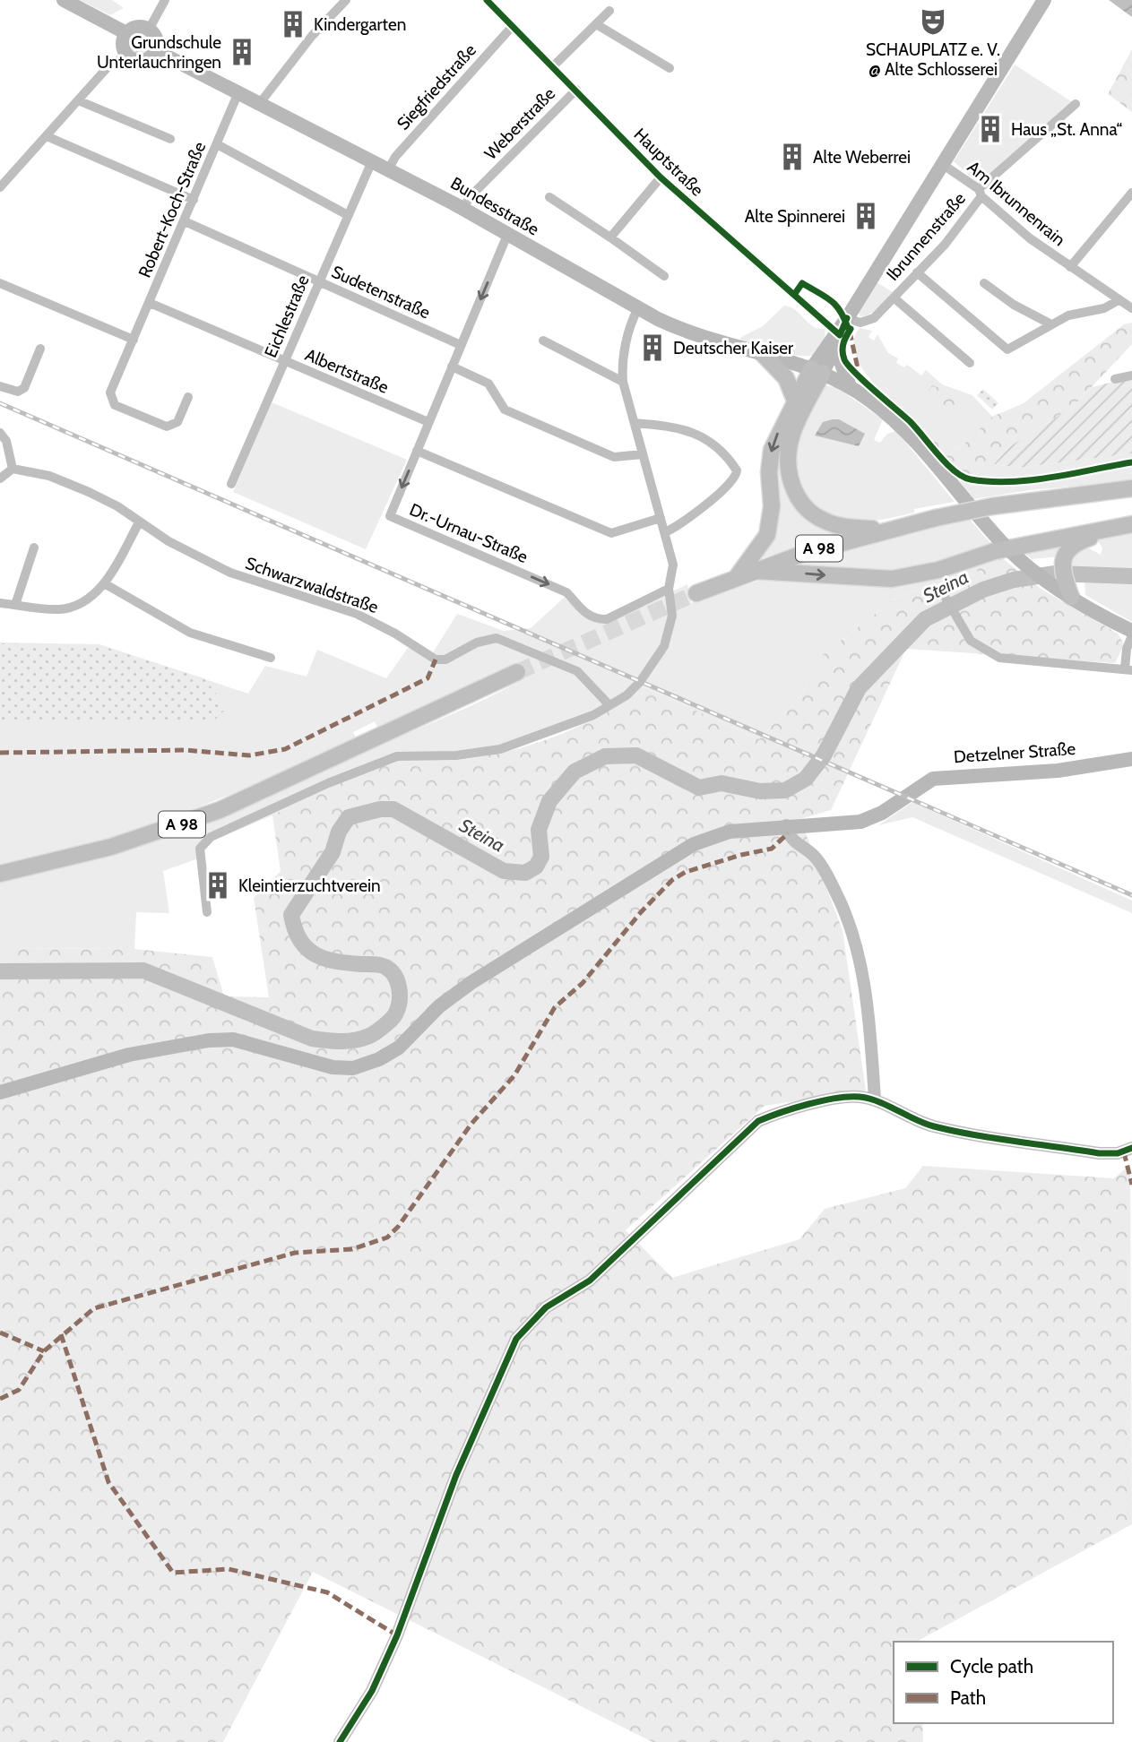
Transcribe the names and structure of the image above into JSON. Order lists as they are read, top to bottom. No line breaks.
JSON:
{"streets":{"highway":["A 98"],"main road":["Bundesstraße","Detzelner Straße"],"street":["Siegfriedstraße","Weberstraße","Hauptstraße","Am Ibrunnenrain","Robert-Koch-Straße","Ibrunnenstraße","Sudetenstraße","Eichlestraße","Albertstraße","Dr.-Urnau-Straße","Schwarzwaldstraße"]},"crossings":[["Siegfriedstraße","Hauptstraße"],["Siegfriedstraße","Bundesstraße"],["Weberstraße","Hauptstraße"],["Weberstraße","Bundesstraße"],["Am Ibrunnenrain","Ibrunnenstraße"],["Bundesstraße","Robert-Koch-Straße"],["Bundesstraße","Eichlestraße"],["Bundesstraße","Dr.-Urnau-Straße"],["Robert-Koch-Straße","Sudetenstraße"],["Robert-Koch-Straße","Albertstraße"],["Sudetenstraße","Eichlestraße"],["Sudetenstraße","Dr.-Urnau-Straße"],["Eichlestraße","Albertstraße"],["Albertstraße","Dr.-Urnau-Straße"]],"water":["Steina"],"places":{"theatre":["SCHAUPLATZ e. V. @ Alte Schlosserei"],"building":["Kindergarten","Grundschule Unterlauchringen","Haus „St. Anna“","Alte Weberrei","Alte Spinnerei","Deutscher Kaiser","Kleintierzuchtverein"]},"legend":["Cycle path","Path"]}
